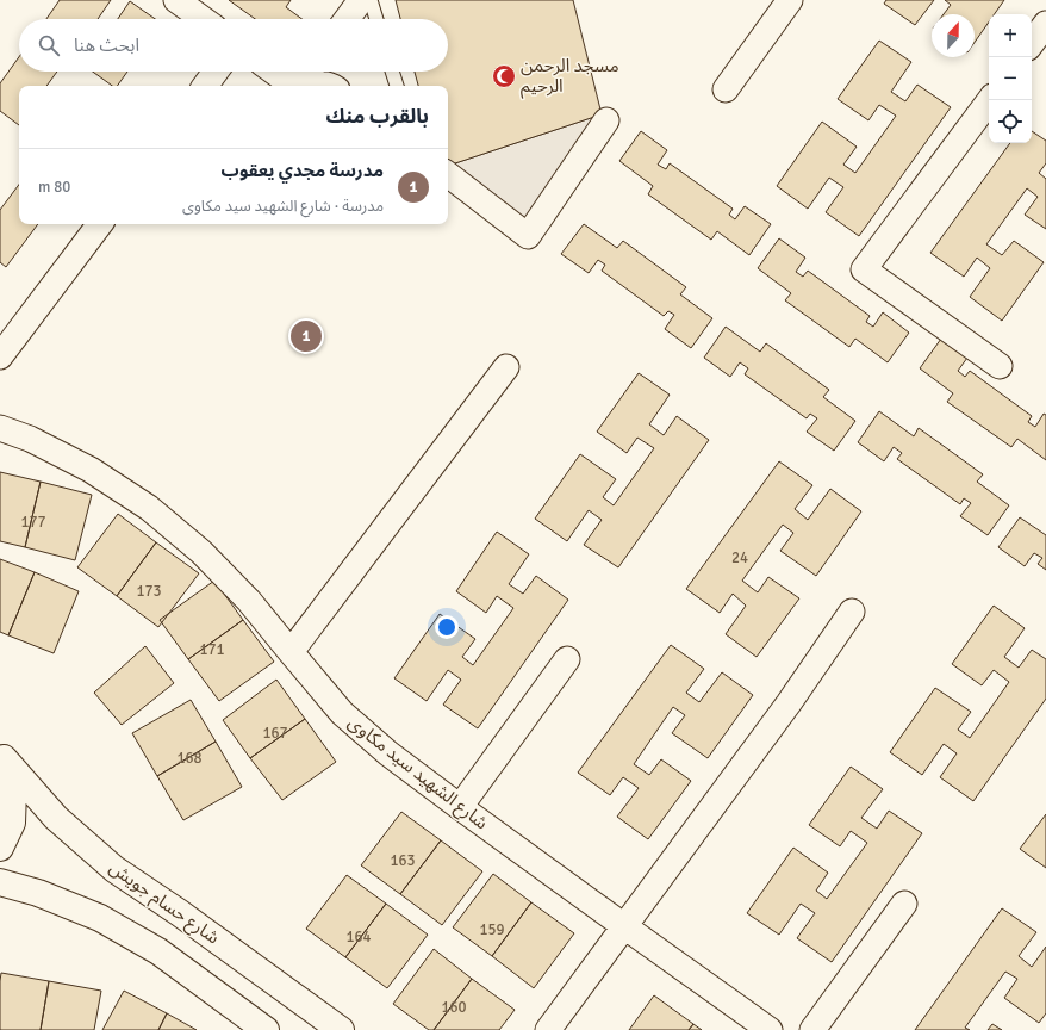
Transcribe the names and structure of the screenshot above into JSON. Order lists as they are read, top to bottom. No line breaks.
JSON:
{"streets":{"street":["شارع الشهيد سيد مكاوى","شارع حسام جويش"]},"places":{"mosque":["مسجد الرحمن الرحيم"]},"house_numbers":["177","24","173","171","167","168","163","159","164","160"],"north":"top","page":{"map_buttons":["+","−"],"search":"ابحث هنا","heading":"بالقرب منك","list":[{"mark":"1","name":"مدرسة مجدي يعقوب","note":"مدرسة · شارع الشهيد سيد مكاوى","value":"80 m"}],"pins":"1"}}
